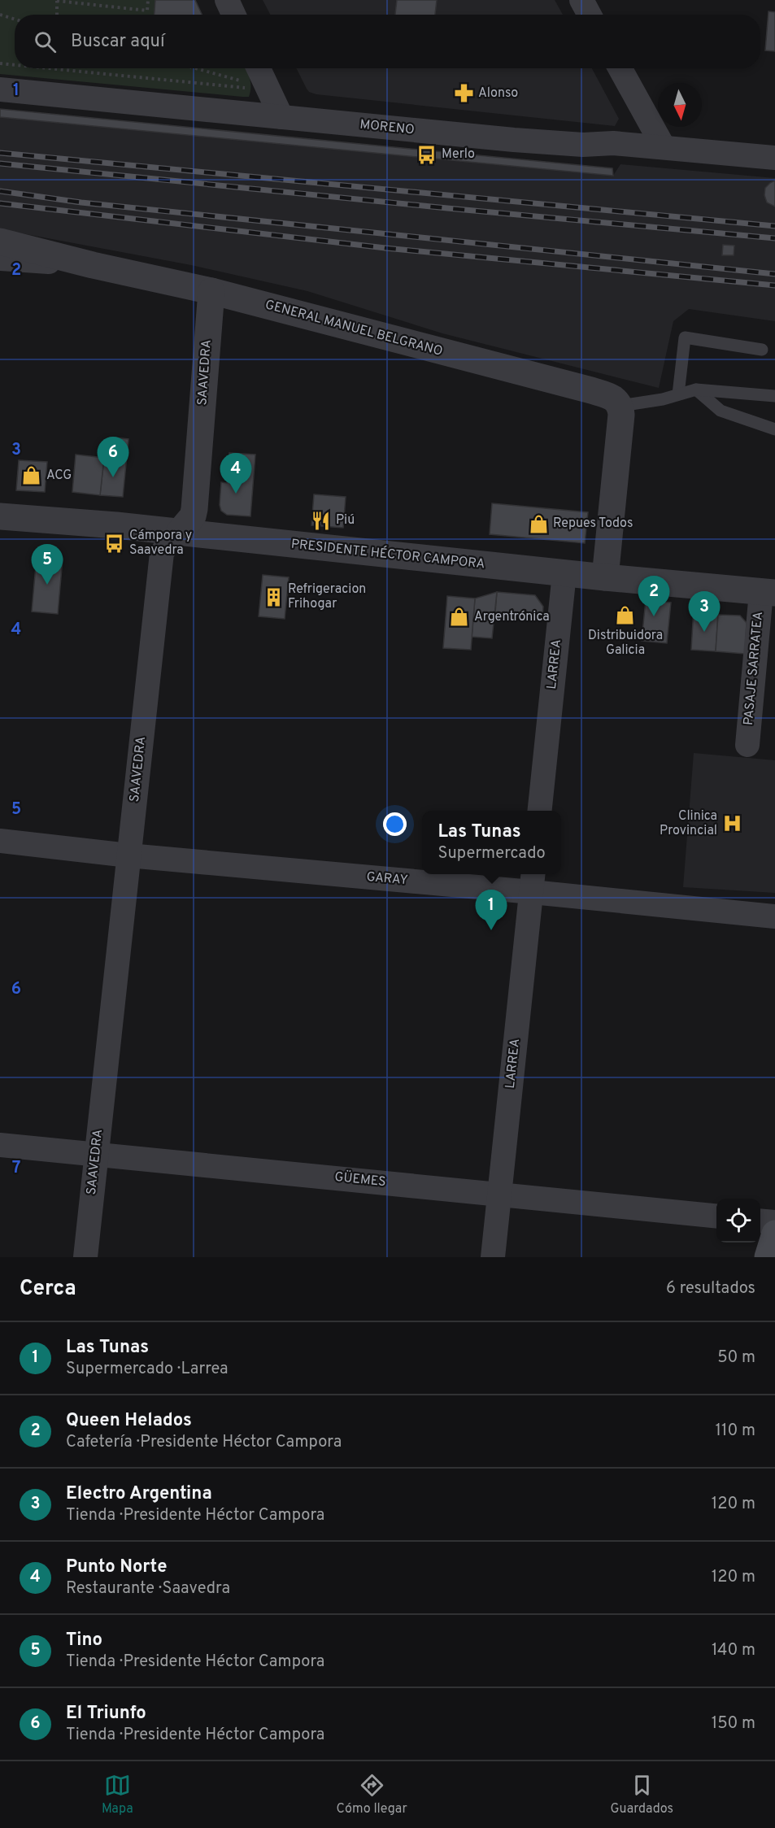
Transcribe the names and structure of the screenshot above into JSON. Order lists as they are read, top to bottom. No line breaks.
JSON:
{"streets":{"street":["MORENO","GENERAL MANUEL BELGRANO","SAAVEDRA","PRESIDENTE HÉCTOR CAMPORA","LARREA","PASAJE SARRATEA","GARAY","GÜEMES"]},"crossings":[["GENERAL MANUEL BELGRANO","SAAVEDRA"],["SAAVEDRA","PRESIDENTE HÉCTOR CAMPORA"],["SAAVEDRA","GARAY"],["SAAVEDRA","GÜEMES"],["PRESIDENTE HÉCTOR CAMPORA","LARREA"],["PRESIDENTE HÉCTOR CAMPORA","PASAJE SARRATEA"],["LARREA","GARAY"],["LARREA","GÜEMES"]],"places":{"pharmacy":["Alonso"],"bus stop":["Merlo","Cámpora y Saavedra"],"shop":["ACG","Repues Todos","Distribuidora Galicia","Argentrónica"],"restaurant":["Piú"],"building":["Refrigeracion Frihogar"],"hospital":["Clinica Provincial"]},"north":"bottom","page":{"search":"Buscar aquí","pins":["6","4","5","2","3","1"],"popup":["Las Tunas","Supermercado"],"heading":["Cerca","6 resultados"],"list":[{"mark":"1","name":"Las Tunas","note":"Supermercado · Larrea","value":"50 m"},{"mark":"2","name":"Queen Helados","note":"Cafetería · Presidente Héctor Campora","value":"110 m"},{"mark":"3","name":"Electro Argentina","note":"Tienda · Presidente Héctor Campora","value":"120 m"},{"mark":"4","name":"Punto Norte","note":"Restaurante · Saavedra","value":"120 m"},{"mark":"5","name":"Tino","note":"Tienda · Presidente Héctor Campora","value":"140 m"},{"mark":"6","name":"El Triunfo","note":"Tienda · Presidente Héctor Campora","value":"150 m"}],"nav":["Mapa","Cómo llegar","Guardados"]},"grid":{"rows":["1","2","3","4","5","6","7"]}}
